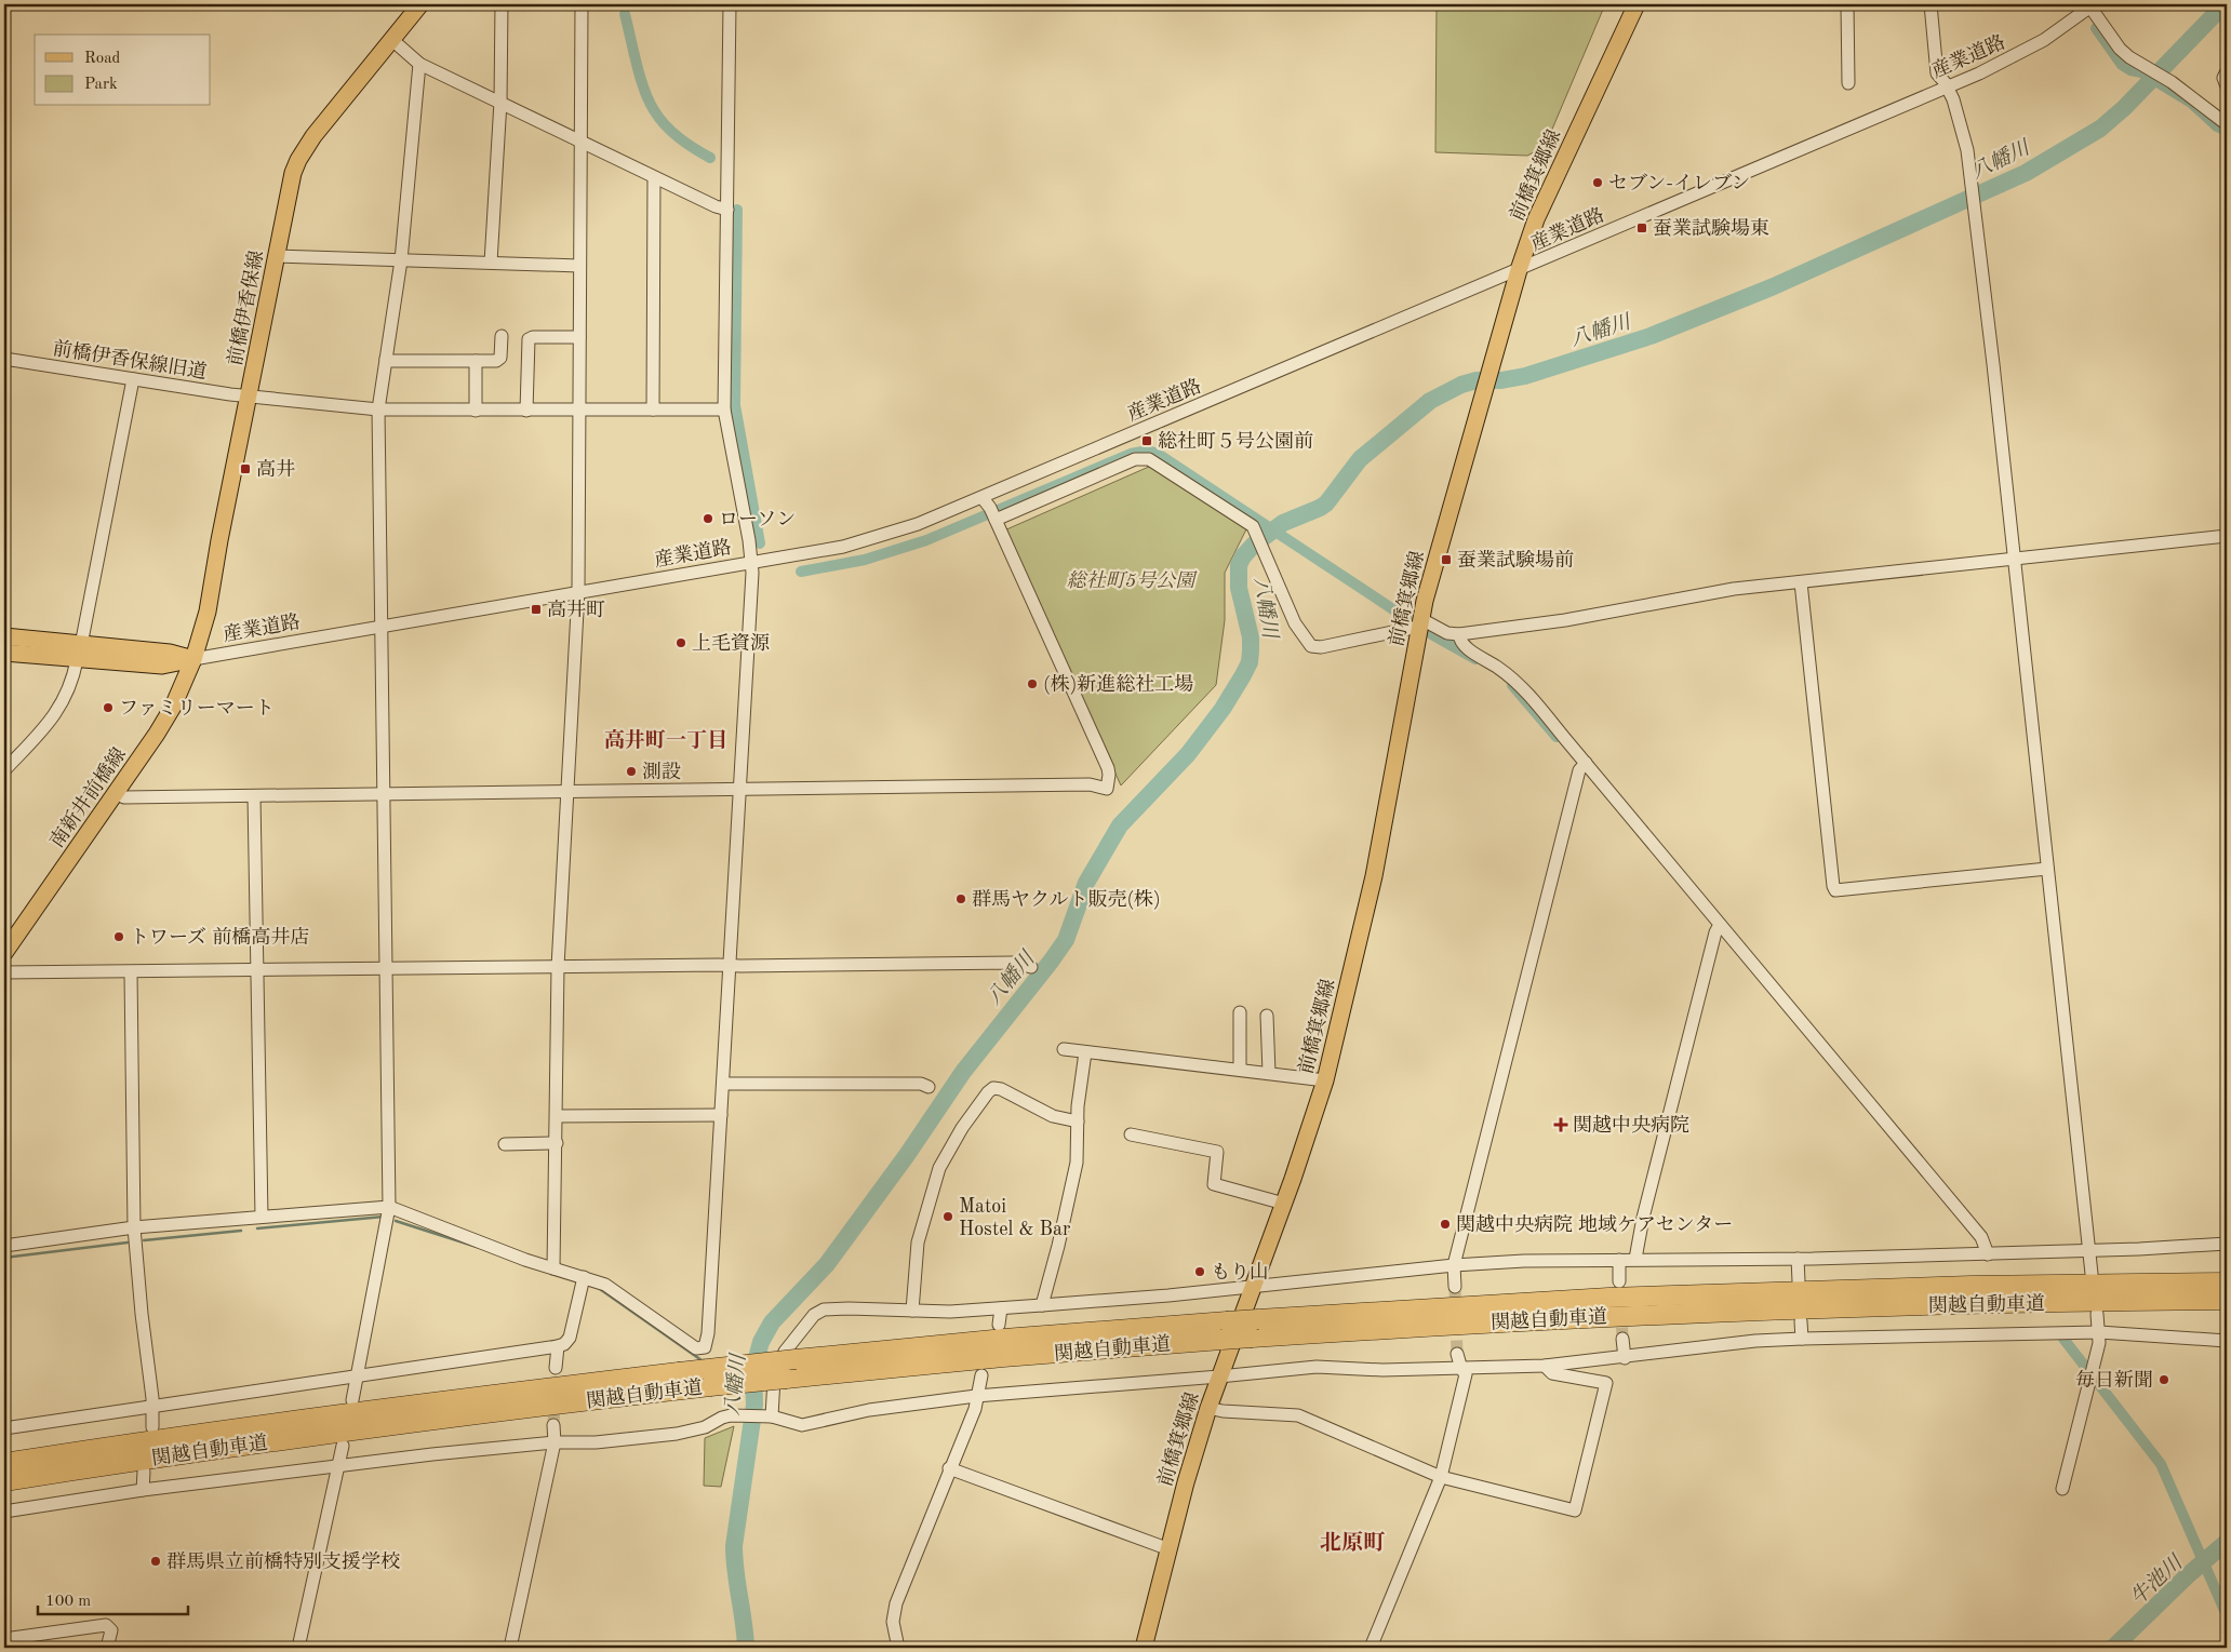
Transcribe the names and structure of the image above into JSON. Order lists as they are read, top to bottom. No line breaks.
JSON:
{"streets":{"highway":["関越自動車道"],"main road":["前橋箕郷線","前橋伊香保線","南新井前橋線"],"street":["産業道路","前橋伊香保線旧道"]},"crossings":[["産業道路","前橋箕郷線"],["産業道路","前橋伊香保線"],["産業道路","南新井前橋線"],["前橋伊香保線","前橋伊香保線旧道"],["前橋伊香保線","南新井前橋線"]],"districts":["高井町一丁目","北原町"],"water":["八幡川","牛池川"],"parks":["総社町5号公園"],"places":{"other":["セブン-イレブン","ローソン","上毛資源","(株)新進総社工場","ファミリーマート","測設","群馬ヤクルト販売(株)","トワーズ 前橋高井店","Matoi Hostel & Bar","関越中央病院 地域ケアセンター","もり山","毎日新聞","群馬県立前橋特別支援学校"],"transit":["蚕業試験場東","総社町５号公園前","高井","蚕業試験場前","高井町"],"health":["関越中央病院"]},"legend":["Road","Park"],"scale_bar":"100 m"}
